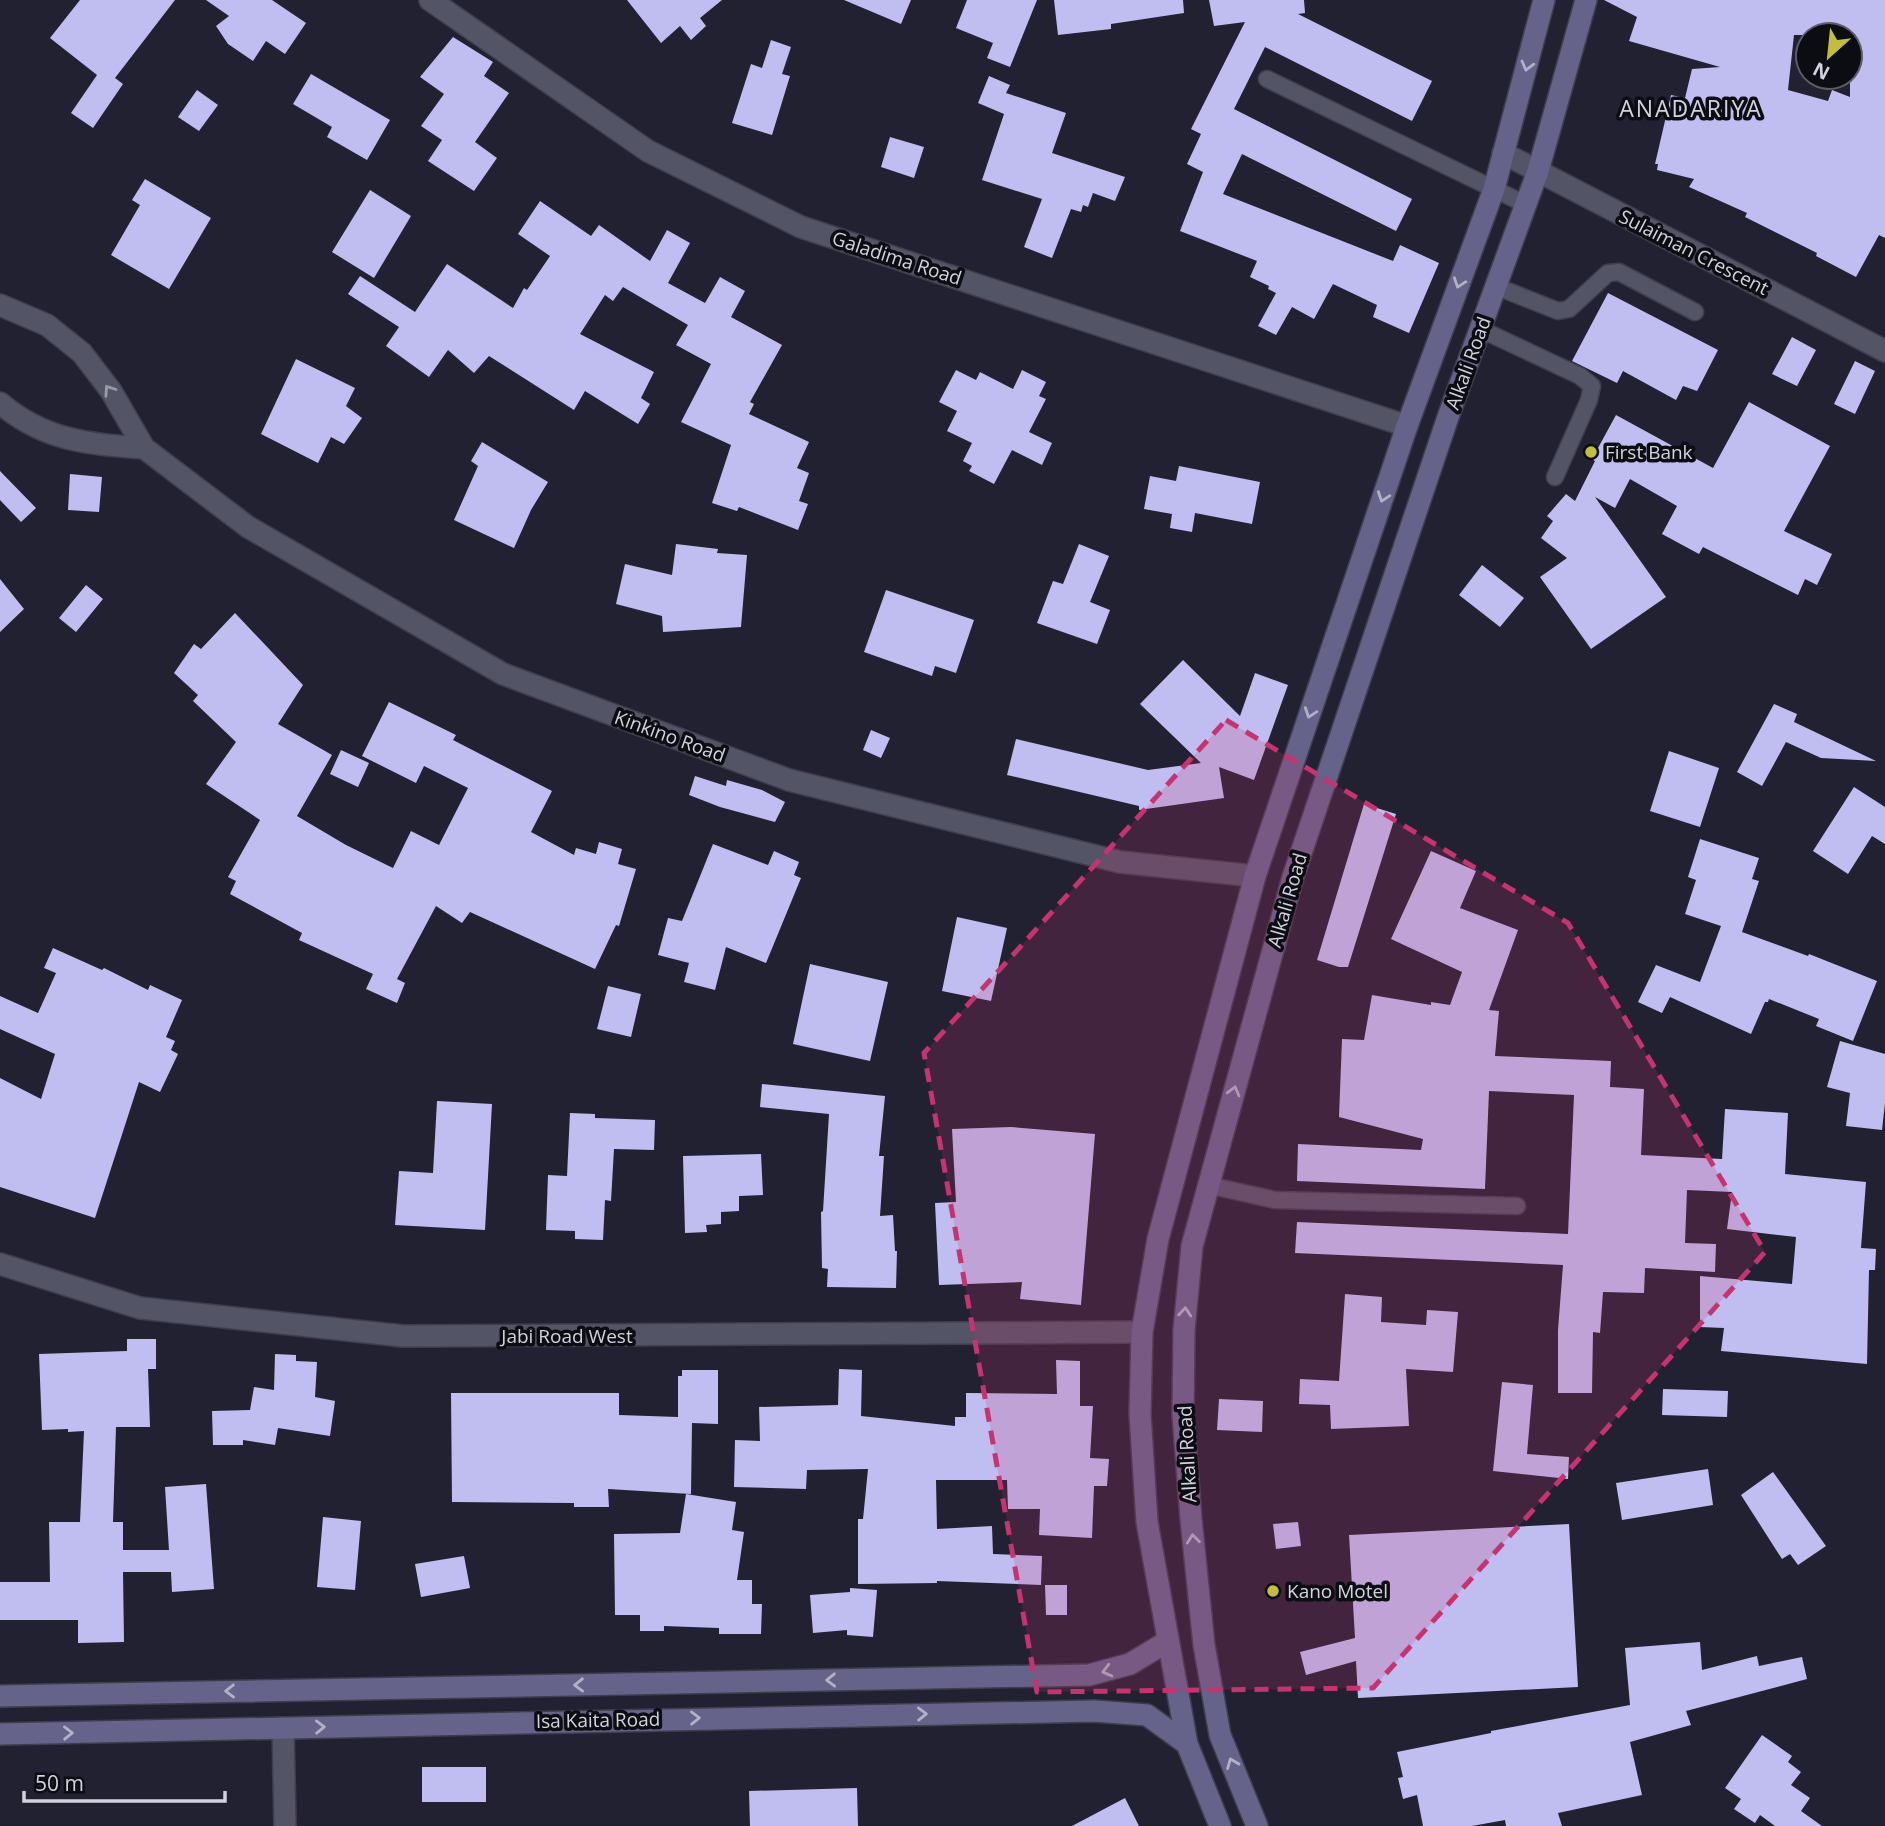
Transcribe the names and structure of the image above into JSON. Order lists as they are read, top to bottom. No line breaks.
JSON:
{"streets":{"main road":["Alkali Road","Isa Kaita Road"],"street":["Sulaiman Crescent","Galadima Road","Kinkino Road","Jabi Road West"]},"crossings":[["Sulaiman Crescent","Alkali Road"],["Galadima Road","Alkali Road"],["Alkali Road","Kinkino Road"],["Alkali Road","Jabi Road West"],["Alkali Road","Isa Kaita Road"]],"districts":["ANADARIYA"],"places":["First Bank","Kano Motel"],"scale_bar":"50 m","north":"bottom left"}
